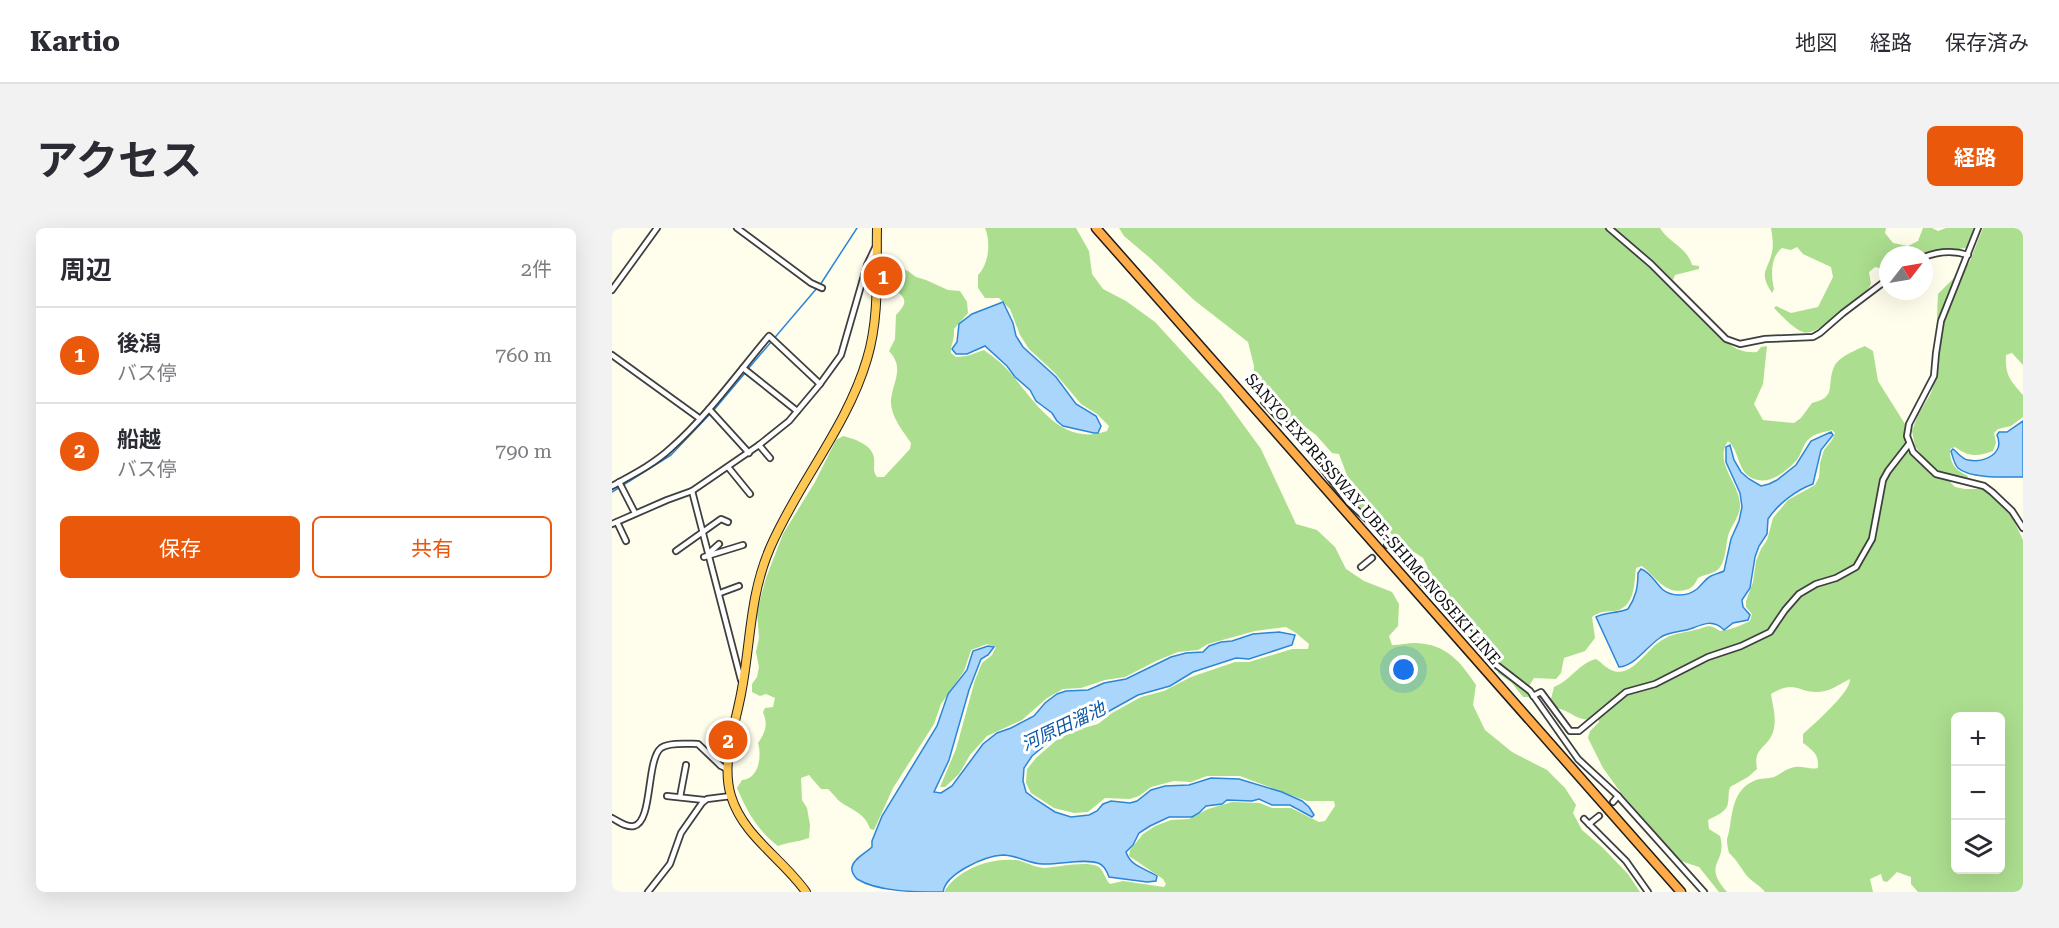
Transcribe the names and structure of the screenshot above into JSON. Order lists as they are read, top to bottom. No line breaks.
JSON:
{"streets":{"highway":["SANYO EXPRESSWAY UBE-SHIMONOSEKI LINE"]},"water":["河原田溜池"],"north":"top right","page":{"header":"Kartio","nav":["地図","経路","保存済み"],"title":"アクセス","buttons":["経路",["保存","共有"]],"heading":["周辺","2件"],"pins":["1","2"],"list":[{"mark":"1","name":"後潟","note":"バス停","value":"760 m"},{"mark":"2","name":"船越","note":"バス停","value":"790 m"}],"map_buttons":["+","−"]}}
